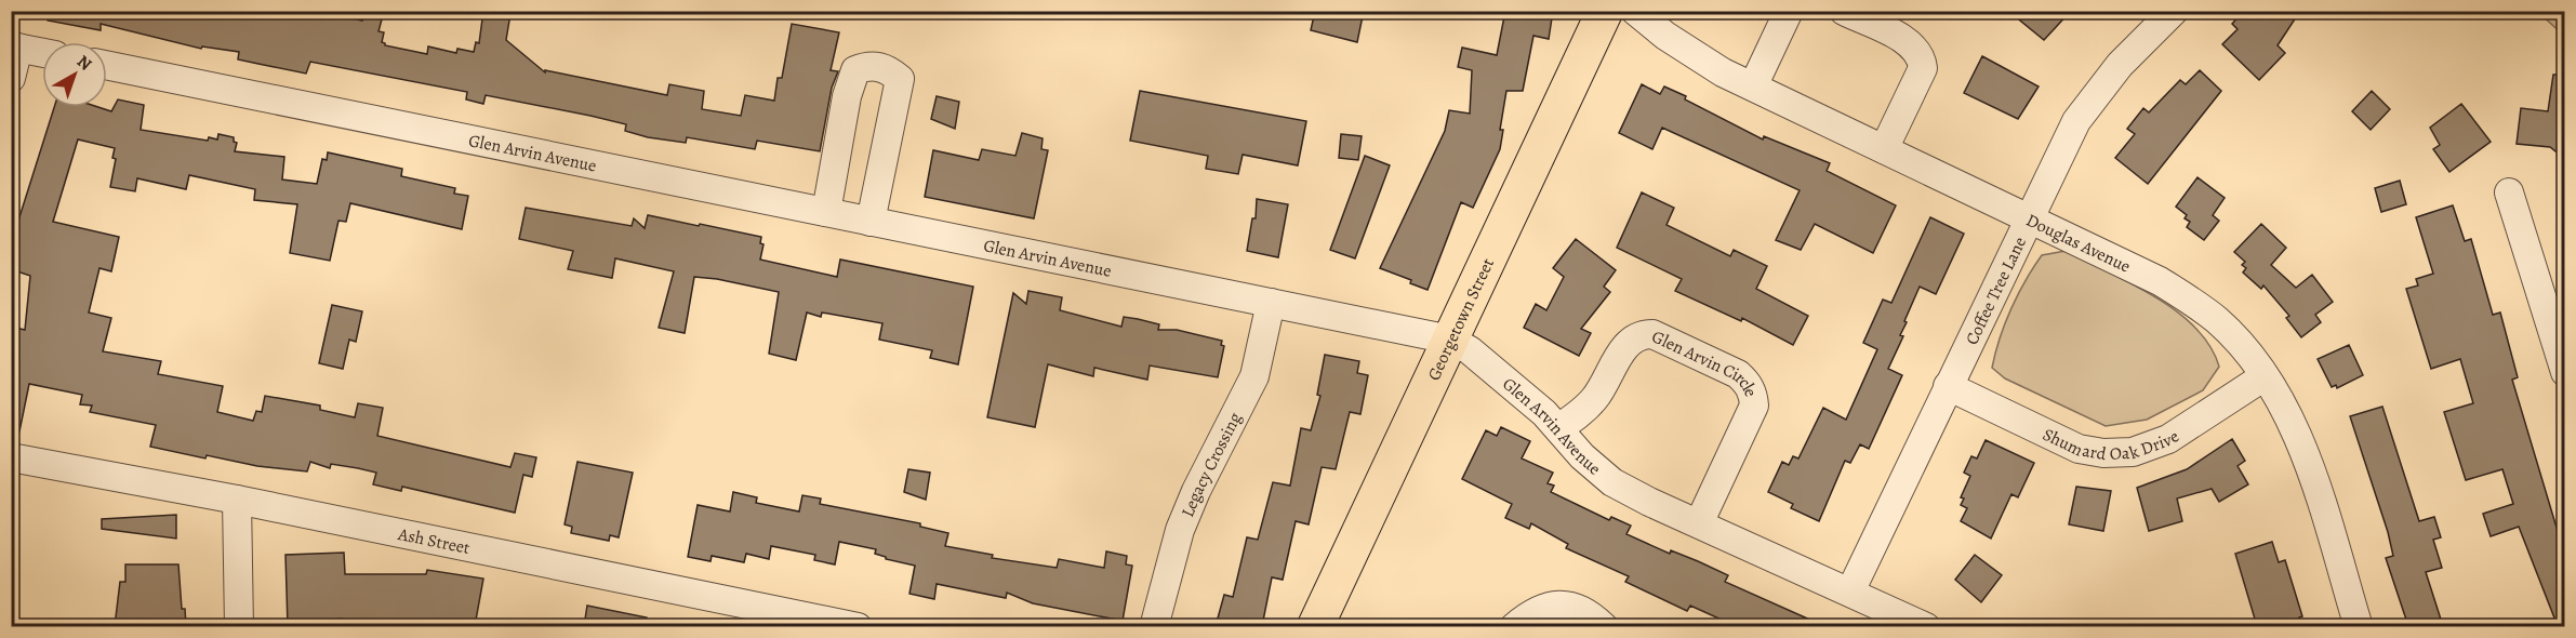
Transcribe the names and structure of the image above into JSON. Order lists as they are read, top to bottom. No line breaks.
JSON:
{"streets":{"main road":["Georgetown Street"],"street":["Glen Arvin Avenue","Douglas Avenue","Coffee Tree Lane","Glen Arvin Circle","Shumard Oak Drive","Legacy Crossing","Ash Street"]},"crossings":[["Glen Arvin Avenue","Coffee Tree Lane"],["Glen Arvin Avenue","Georgetown Street"],["Glen Arvin Avenue","Glen Arvin Circle"],["Glen Arvin Avenue","Legacy Crossing"],["Douglas Avenue","Coffee Tree Lane"],["Douglas Avenue","Shumard Oak Drive"],["Coffee Tree Lane","Shumard Oak Drive"]],"north":"top right"}
